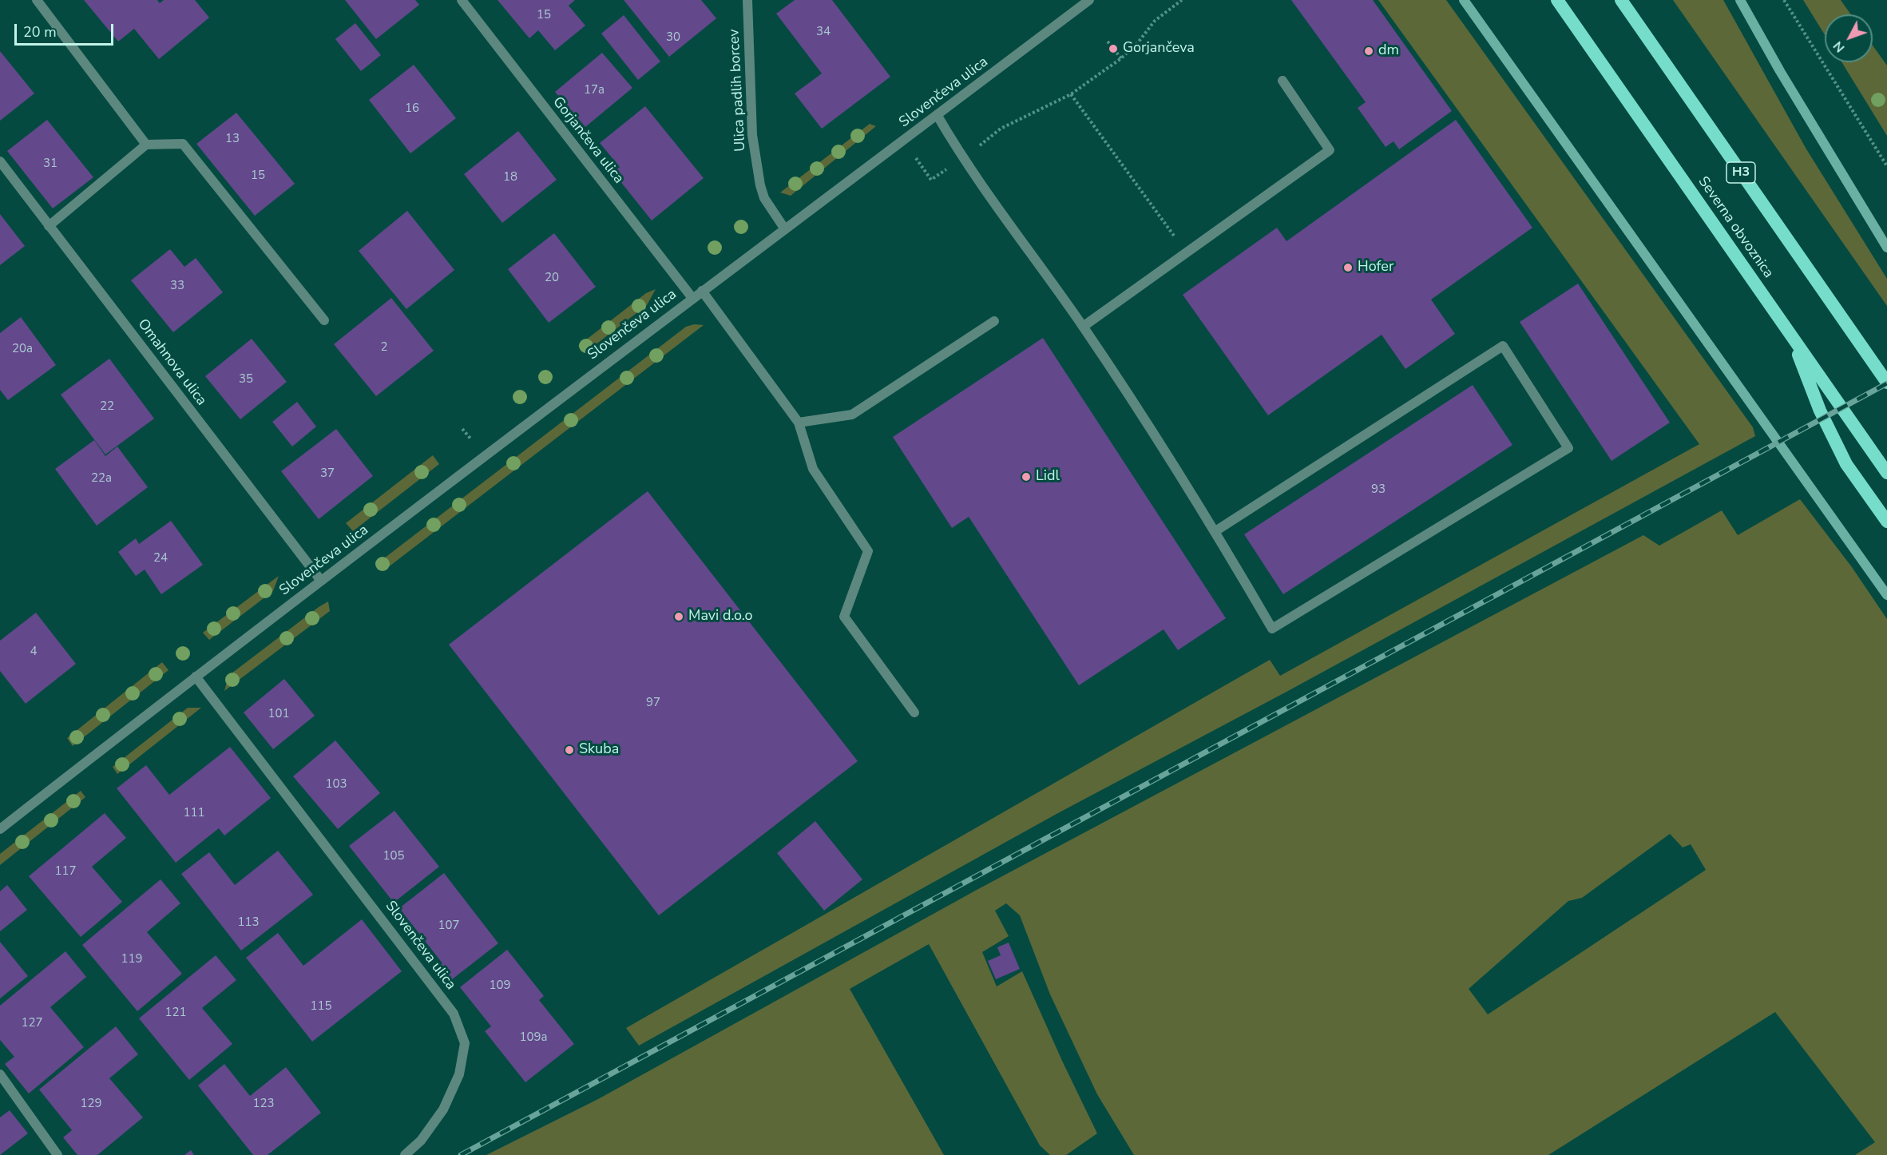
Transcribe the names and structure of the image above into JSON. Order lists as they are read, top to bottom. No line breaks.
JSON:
{"streets":{"highway":["H3","Severna obvoznica"],"street":["Ulica padlih borcev","Slovenčeva ulica","Gorjančeva ulica","Omahnova ulica"]},"crossings":[["Ulica padlih borcev","Slovenčeva ulica"],["Slovenčeva ulica","Gorjančeva ulica"],["Slovenčeva ulica","Omahnova ulica"]],"places":["Gorjančeva","dm","Hofer","Lidl","Mavi d.o.o","Skuba"],"house_numbers":["15","34","30","17a","16","13","31","15","18","20","33","2","20a","35","22","37","22a","93","24","4","97","101","103","111","105","117","113","107","119","109","115","121","127","109a","129","123"],"scale_bar":"20 m","north":"bottom left"}
